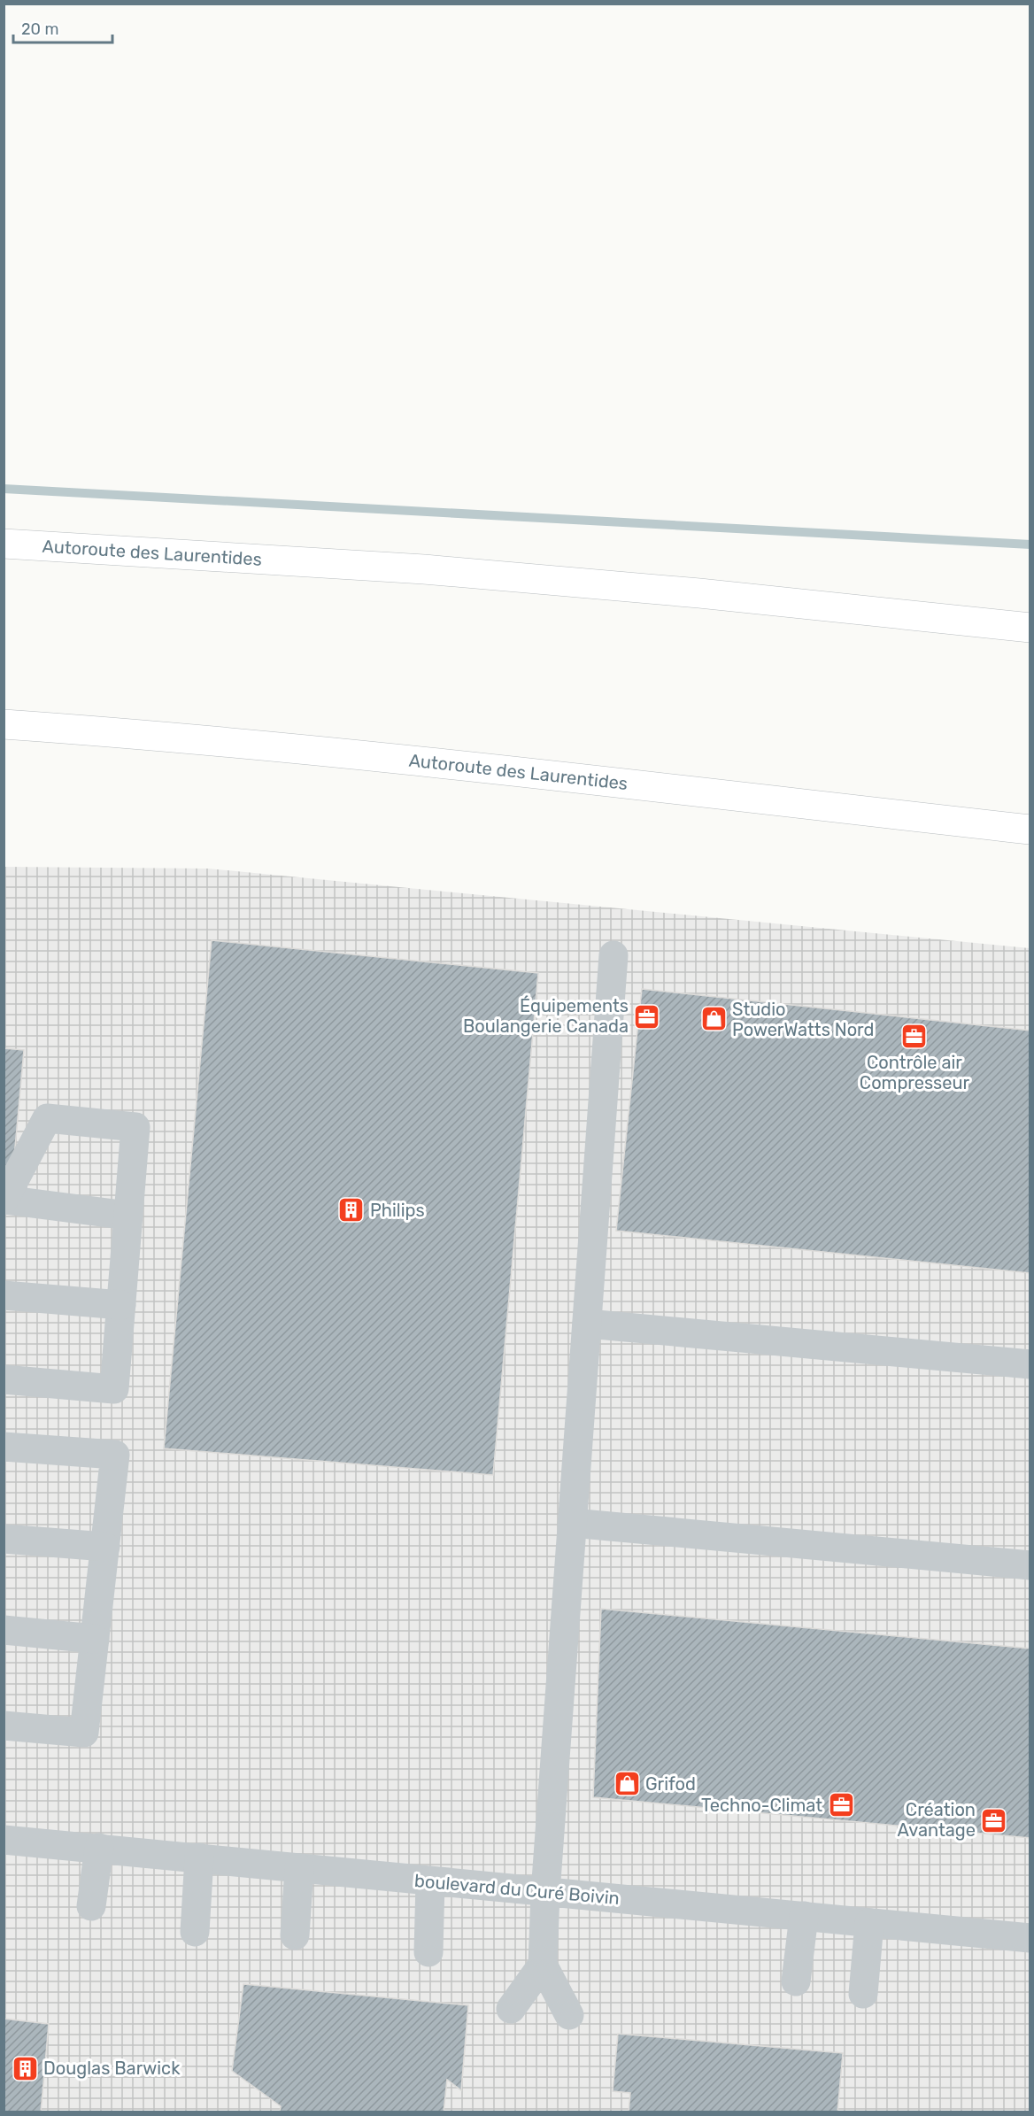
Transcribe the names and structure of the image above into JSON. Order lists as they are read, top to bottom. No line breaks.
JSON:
{"streets":{"highway":["Autoroute des Laurentides"],"street":["boulevard du Curé Boivin"]},"places":{"office":["Équipements Boulangerie Canada","Contrôle air Compresseur","Techno-Climat","Création Avantage"],"shop":["Studio PowerWatts Nord","Grifod"],"building":["Philips","Douglas Barwick"]},"scale_bar":"20 m"}
